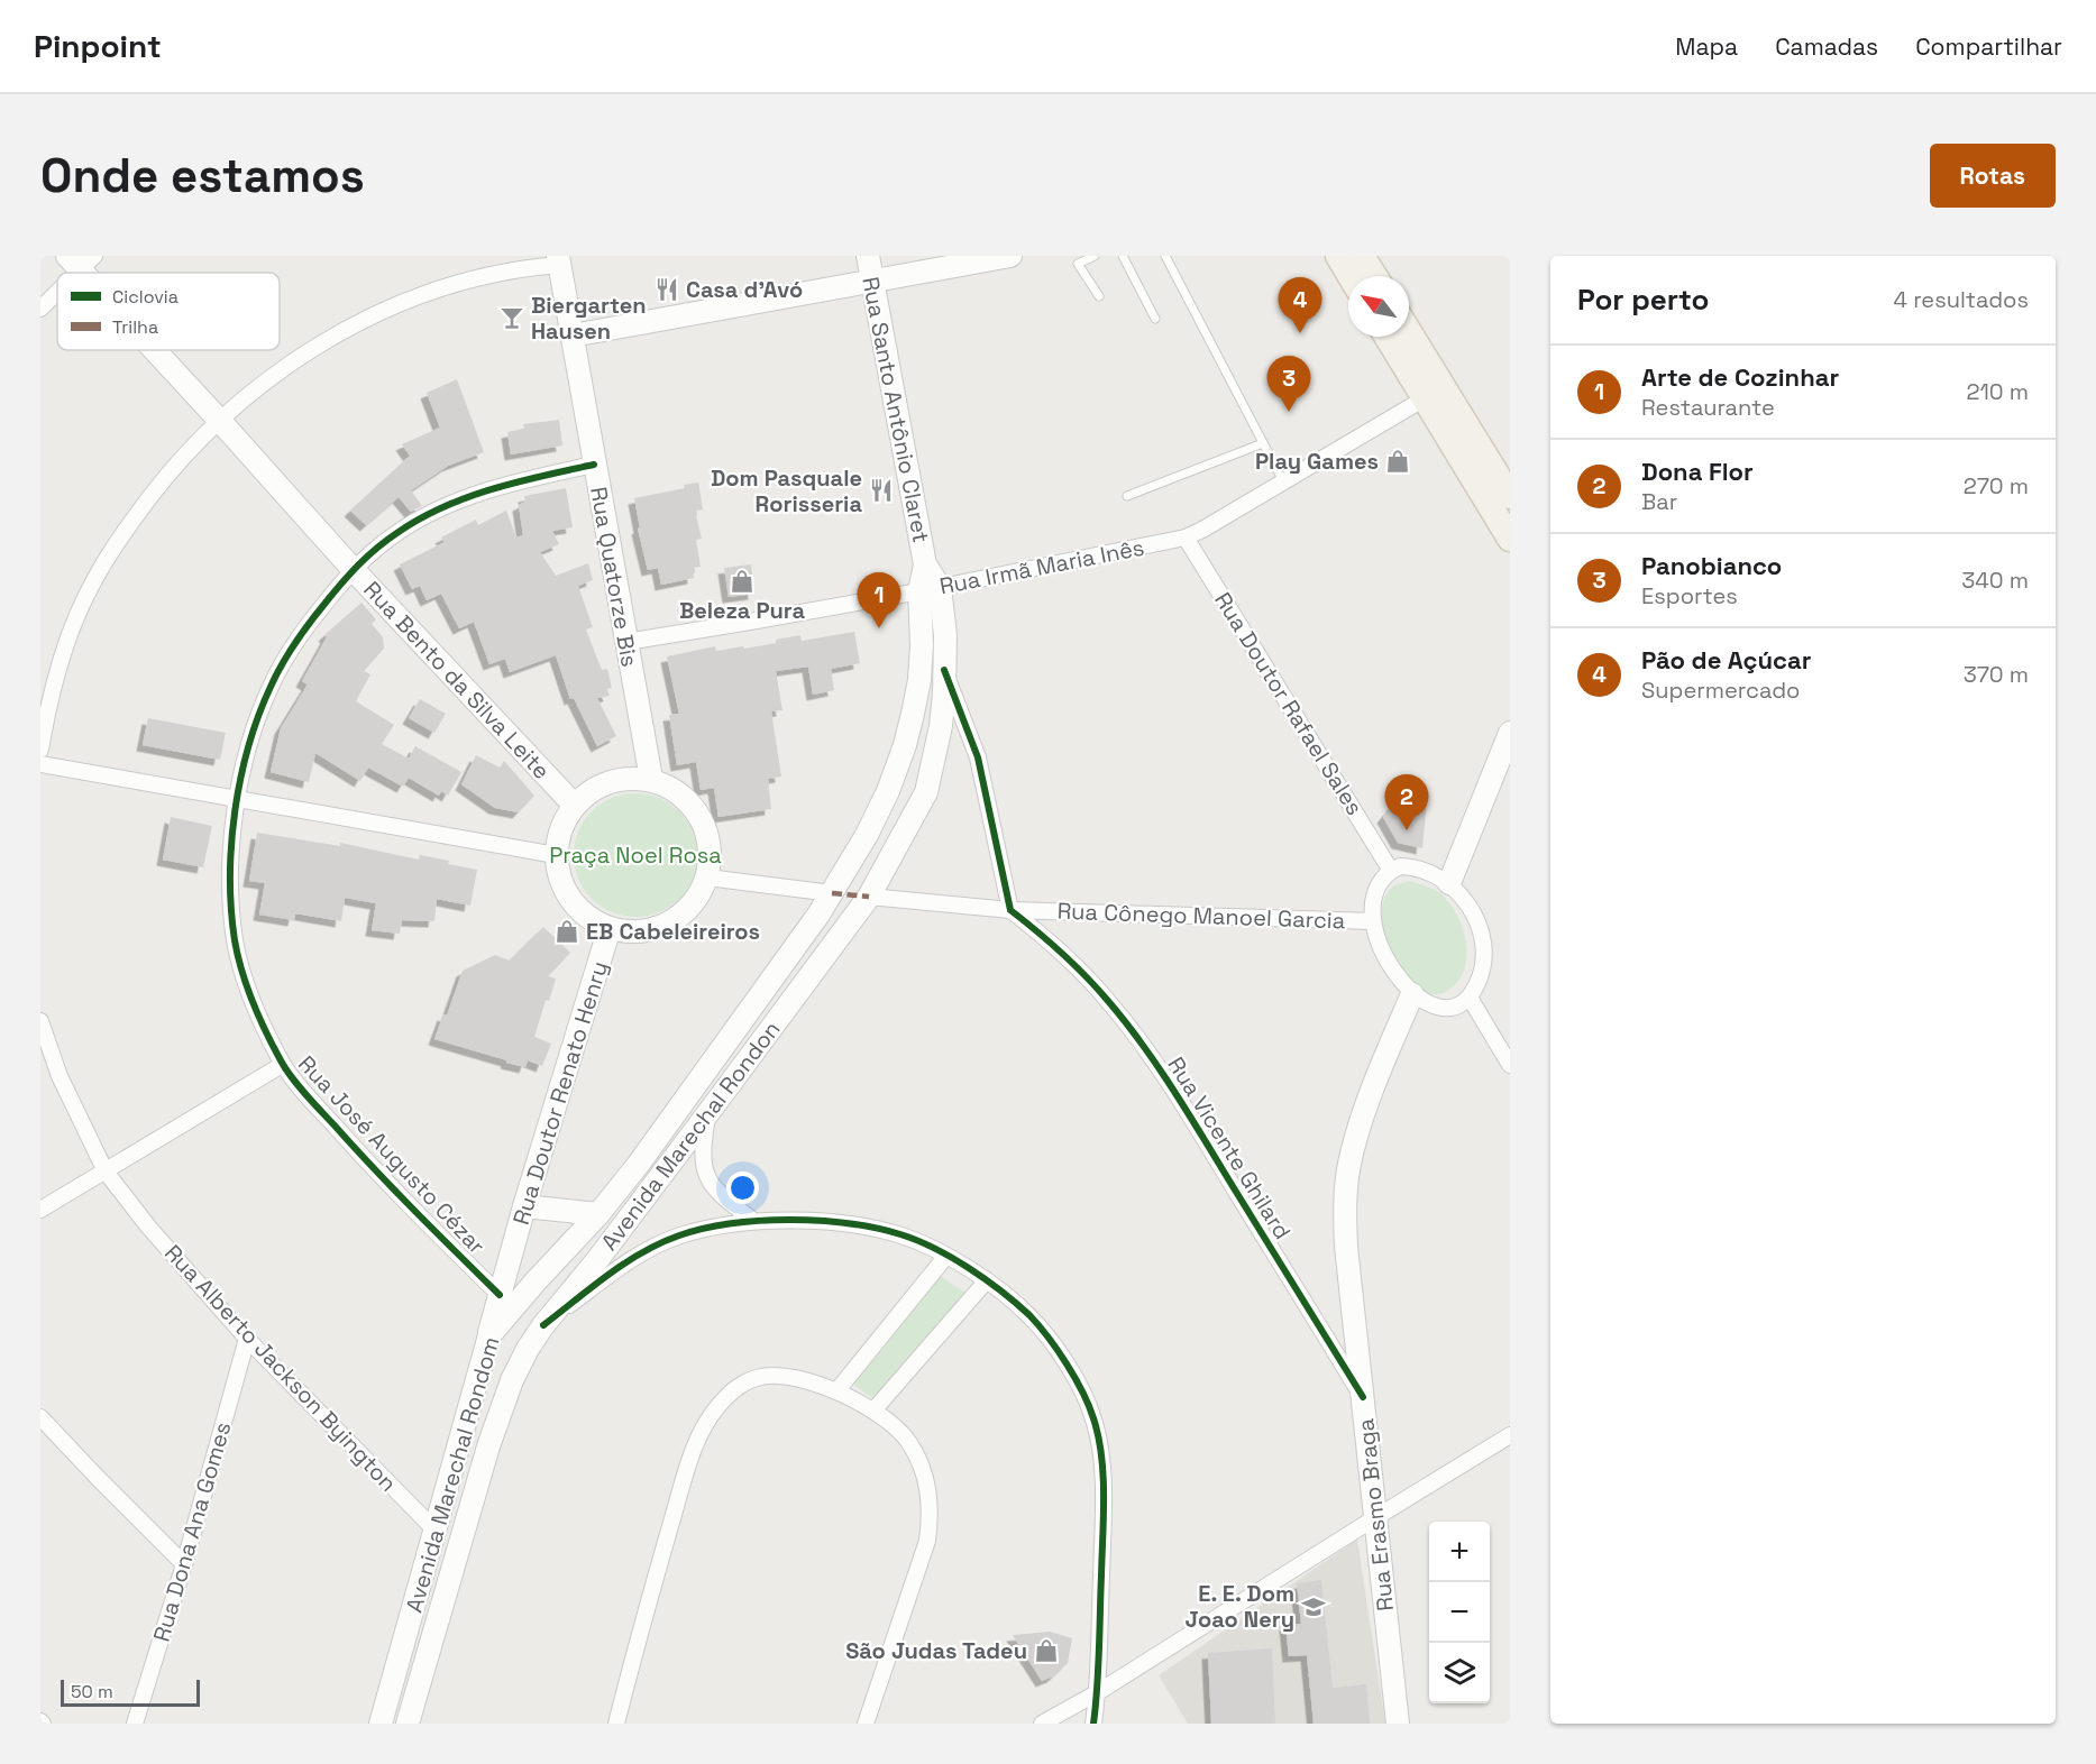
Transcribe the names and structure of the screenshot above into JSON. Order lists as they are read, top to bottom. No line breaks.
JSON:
{"streets":{"main road":["Rua Santo Antônio Claret","Rua Quatorze Bis","Rua Bento da Silva Leite","Rua Doutor Renato Henry","Avenida Marechal Rondon","Avenida Marechal Rondom","Rua Erasmo Braga"],"street":["Rua Irmã Maria Inês","Rua Doutor Rafael Sales","Rua Cônego Manoel Garcia","Rua Vicente Ghilard","Rua José Augusto Cézar","Rua Alberto Jackson Byington","Rua Dona Ana Gomes"]},"crossings":[["Rua Santo Antônio Claret","Rua Irmã Maria Inês"],["Rua Santo Antônio Claret","Rua Cônego Manoel Garcia"],["Rua Santo Antônio Claret","Avenida Marechal Rondon"],["Rua Irmã Maria Inês","Rua Quatorze Bis"],["Rua Irmã Maria Inês","Rua Doutor Rafael Sales"],["Rua Quatorze Bis","Rua Bento da Silva Leite"],["Rua Quatorze Bis","Rua Doutor Renato Henry"],["Rua Quatorze Bis","Rua José Augusto Cézar"],["Rua Bento da Silva Leite","Rua Doutor Renato Henry"],["Rua Bento da Silva Leite","Rua José Augusto Cézar"],["Rua Doutor Rafael Sales","Rua Cônego Manoel Garcia"],["Rua Doutor Rafael Sales","Rua Erasmo Braga"],["Rua Cônego Manoel Garcia","Avenida Marechal Rondon"],["Rua Cônego Manoel Garcia","Rua Vicente Ghilard"],["Rua Cônego Manoel Garcia","Rua Erasmo Braga"],["Rua Doutor Renato Henry","Rua José Augusto Cézar"],["Rua Doutor Renato Henry","Avenida Marechal Rondom"],["Rua Vicente Ghilard","Rua Erasmo Braga"],["Rua Alberto Jackson Byington","Avenida Marechal Rondom"],["Rua Alberto Jackson Byington","Rua Dona Ana Gomes"]],"parks":["Praça Noel Rosa"],"places":{"restaurant":["Casa d'Avó","Dom Pasquale Rorisseria"],"bar":["Biergarten Hausen"],"shop":["Play Games","Beleza Pura","EB Cabeleireiros","São Judas Tadeu"],"school or university":["E. E. Dom Joao Nery"]},"legend":["Ciclovia","Trilha"],"scale_bar":"50 m","north":"top left","page":{"header":"Pinpoint","nav":["Mapa","Camadas","Compartilhar"],"buttons":"Rotas","title":"Onde estamos","heading":["Por perto","4 resultados"],"pins":["4","3","1","2"],"list":[{"mark":"1","name":"Arte de Cozinhar","note":"Restaurante","value":"210 m"},{"mark":"2","name":"Dona Flor","note":"Bar","value":"270 m"},{"mark":"3","name":"Panobianco","note":"Esportes","value":"340 m"},{"mark":"4","name":"Pão de Açúcar","note":"Supermercado","value":"370 m"}],"map_buttons":["+","−"],"scale":"50 m"}}
